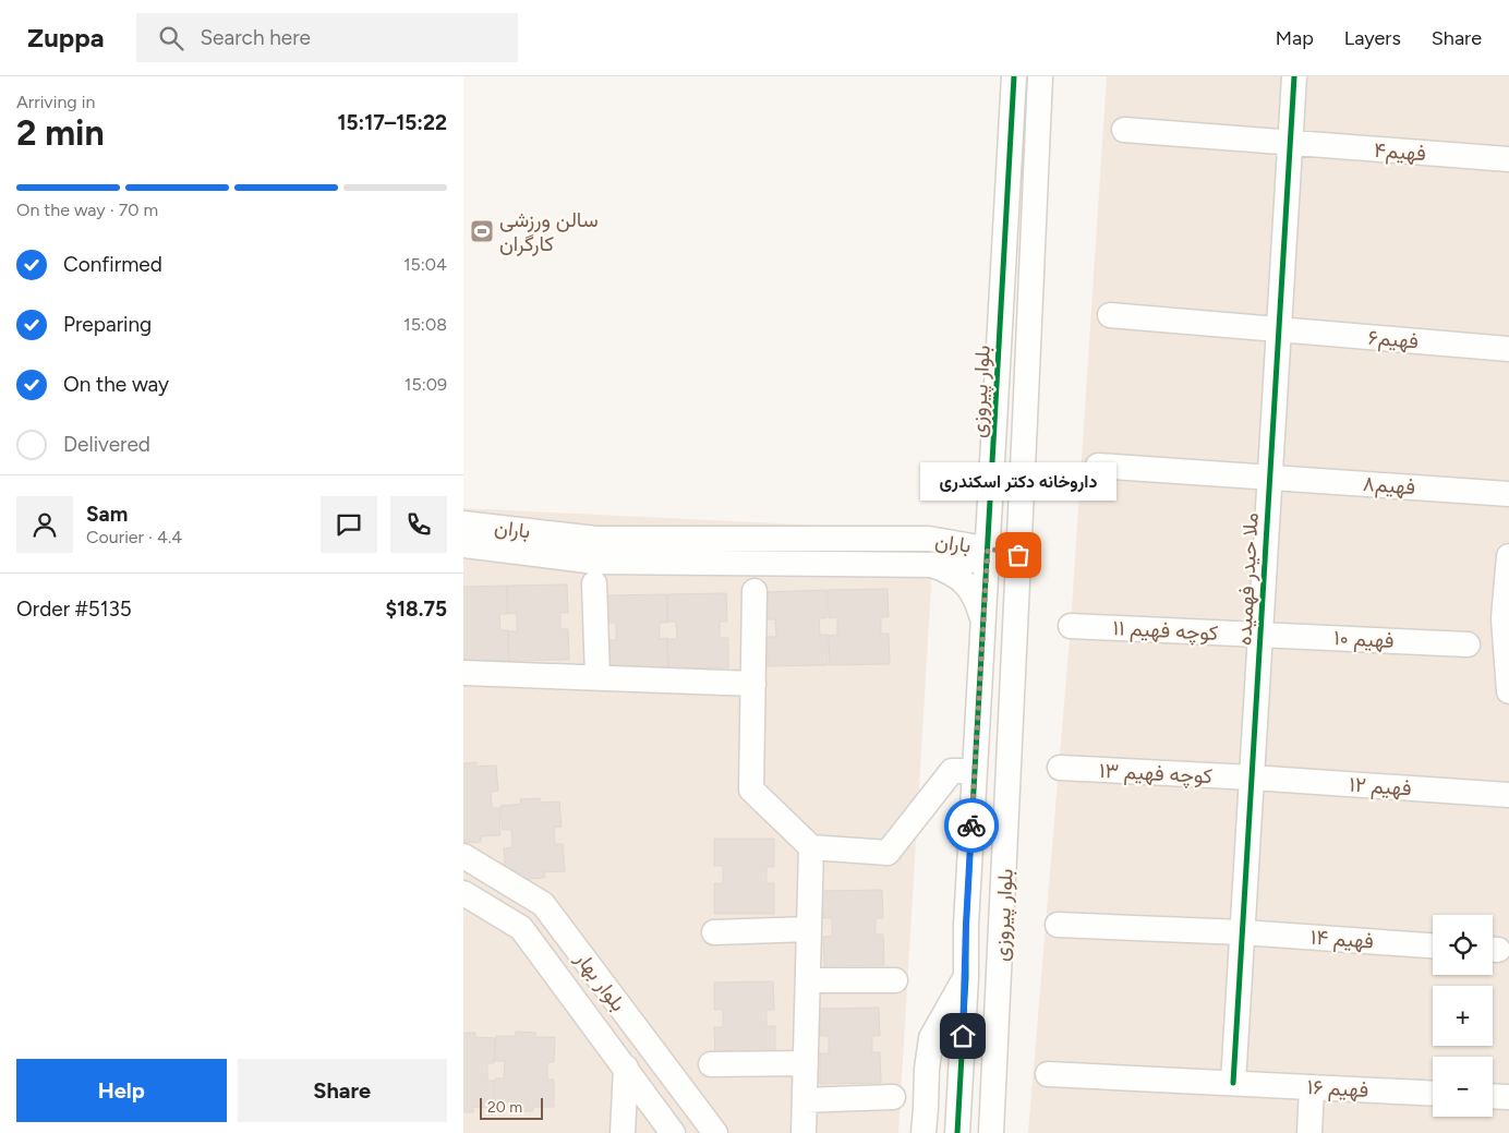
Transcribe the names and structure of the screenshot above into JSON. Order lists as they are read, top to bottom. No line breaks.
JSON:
{"streets":{"street":["فهیم۴","فهیم۶","بلوار پیروزی","فهیم۸","باران","ملا حیدر فهمیده","کوچه فهیم ۱۱","فهیم ۱۰","کوچه فهیم ۱۳","فهیم ۱۲","فهیم ۱۴","بلوار بهار","فهیم ۱۶"]},"crossings":[["فهیم۴","ملا حیدر فهمیده"],["فهیم۶","ملا حیدر فهمیده"],["بلوار پیروزی","باران"],["فهیم۸","ملا حیدر فهمیده"],["ملا حیدر فهمیده","کوچه فهیم ۱۱"],["ملا حیدر فهمیده","فهیم ۱۰"],["ملا حیدر فهمیده","کوچه فهیم ۱۳"],["ملا حیدر فهمیده","فهیم ۱۲"],["ملا حیدر فهمیده","فهیم ۱۴"],["ملا حیدر فهمیده","فهیم ۱۶"],["کوچه فهیم ۱۱","فهیم ۱۰"],["کوچه فهیم ۱۳","فهیم ۱۲"]],"places":{"sports":["سالن ورزشی کارگران"],"other":["داروخانه دکتر اسکندری"]},"scale_bar":"20 m","page":{"header":"Zuppa","search":"Search here","nav":["Map","Layers","Share"],"heading":["2 min","Arriving in","15:17–15:22"],"panel":["Sam","Courier · 4.4","Order #5135","$18.75"],"bar":"On the way · 70 m","list":[["Confirmed","15:04"],["Preparing","15:08"],["On the way","15:09"],"Delivered"],"bubble":"داروخانه دکتر اسکندری","map_buttons":["+","−"],"buttons":["Help","Share"],"scale":"20 m"}}
